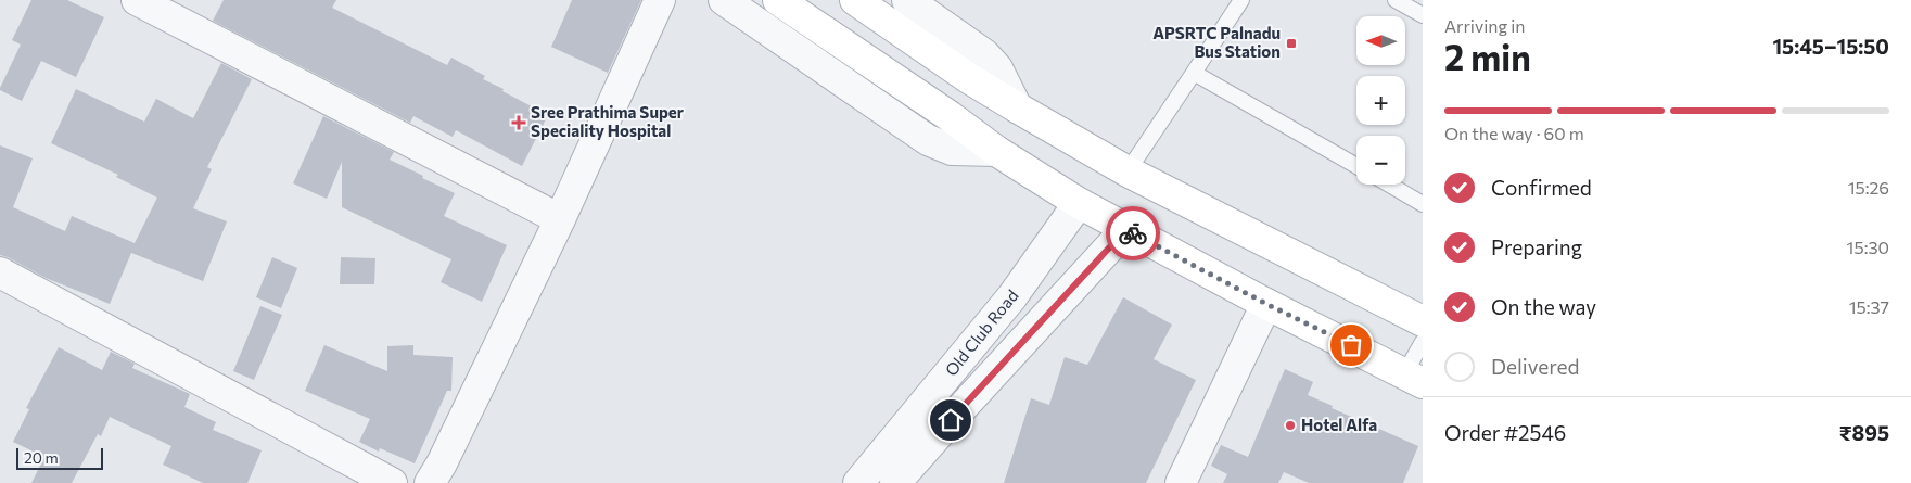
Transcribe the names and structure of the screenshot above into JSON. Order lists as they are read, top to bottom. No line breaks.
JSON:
{"streets":{"street":["Old Club Road"]},"places":{"transit":["APSRTC Palnadu Bus Station"],"health":["Sree Prathima Super Speciality Hospital"],"other":["Hotel Alfa"]},"scale_bar":"20 m","north":"left","page":{"heading":["2 min","Arriving in","15:45–15:50"],"panel":["Order #2546","₹895"],"map_buttons":["+","−"],"bar":"On the way · 60 m","list":[["Confirmed","15:26"],["Preparing","15:30"],["On the way","15:37"],"Delivered"],"scale":"20 m"}}
